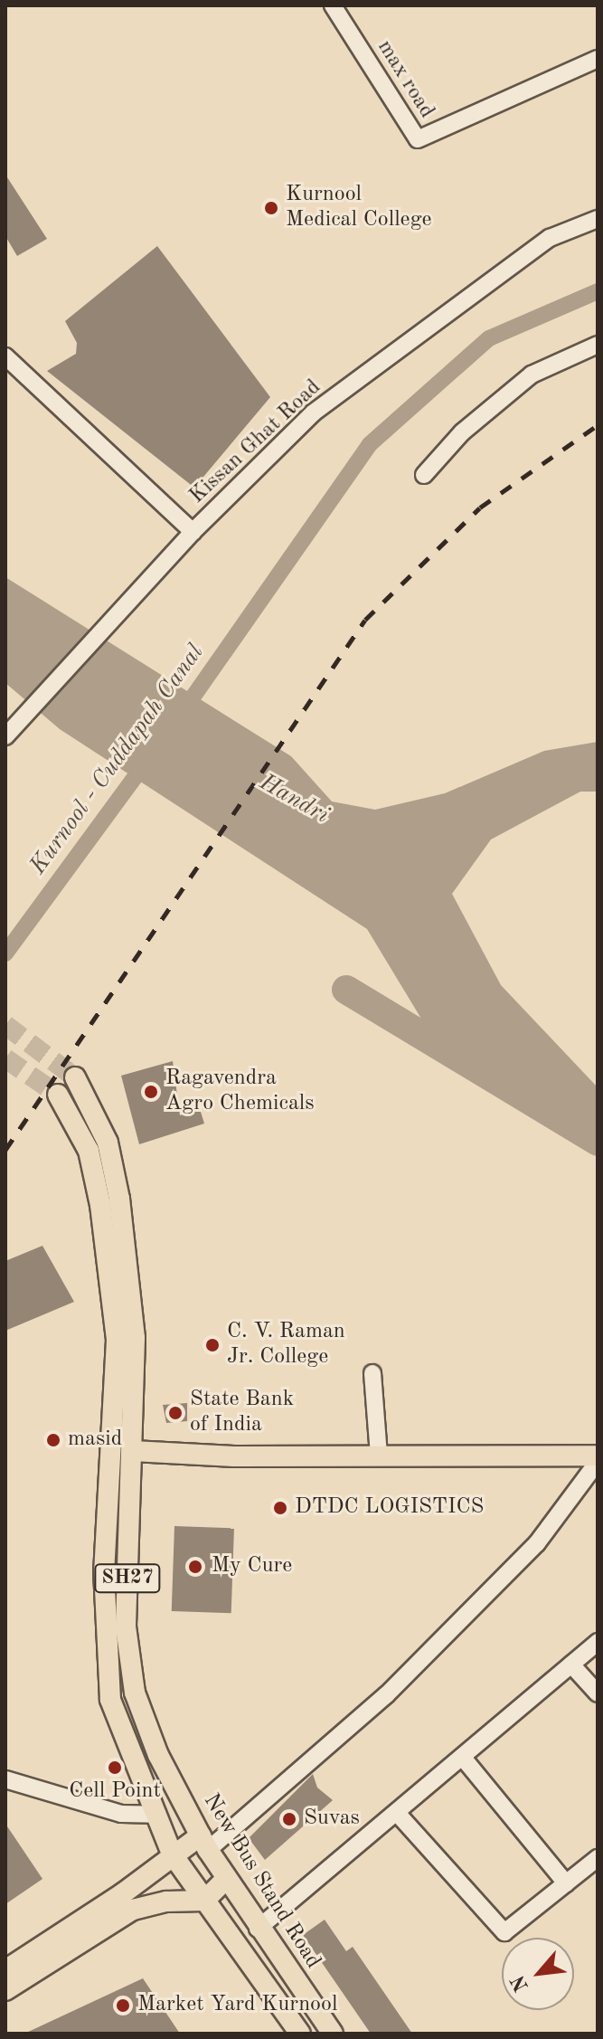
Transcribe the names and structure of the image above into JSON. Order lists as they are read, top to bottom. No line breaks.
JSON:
{"streets":{"main road":["SH27","New Bus Stand Road"],"street":["max road","Kissan Ghat Road"]},"water":["Kurnool - Cuddapah Canal","Handri"],"places":["Kurnool Medical College","Ragavendra Agro Chemicals","C. V. Raman Jr. College","State Bank of India","masid","DTDC LOGISTICS","My Cure","Cell Point","Suvas","Market Yard Kurnool"],"north":"bottom left"}
